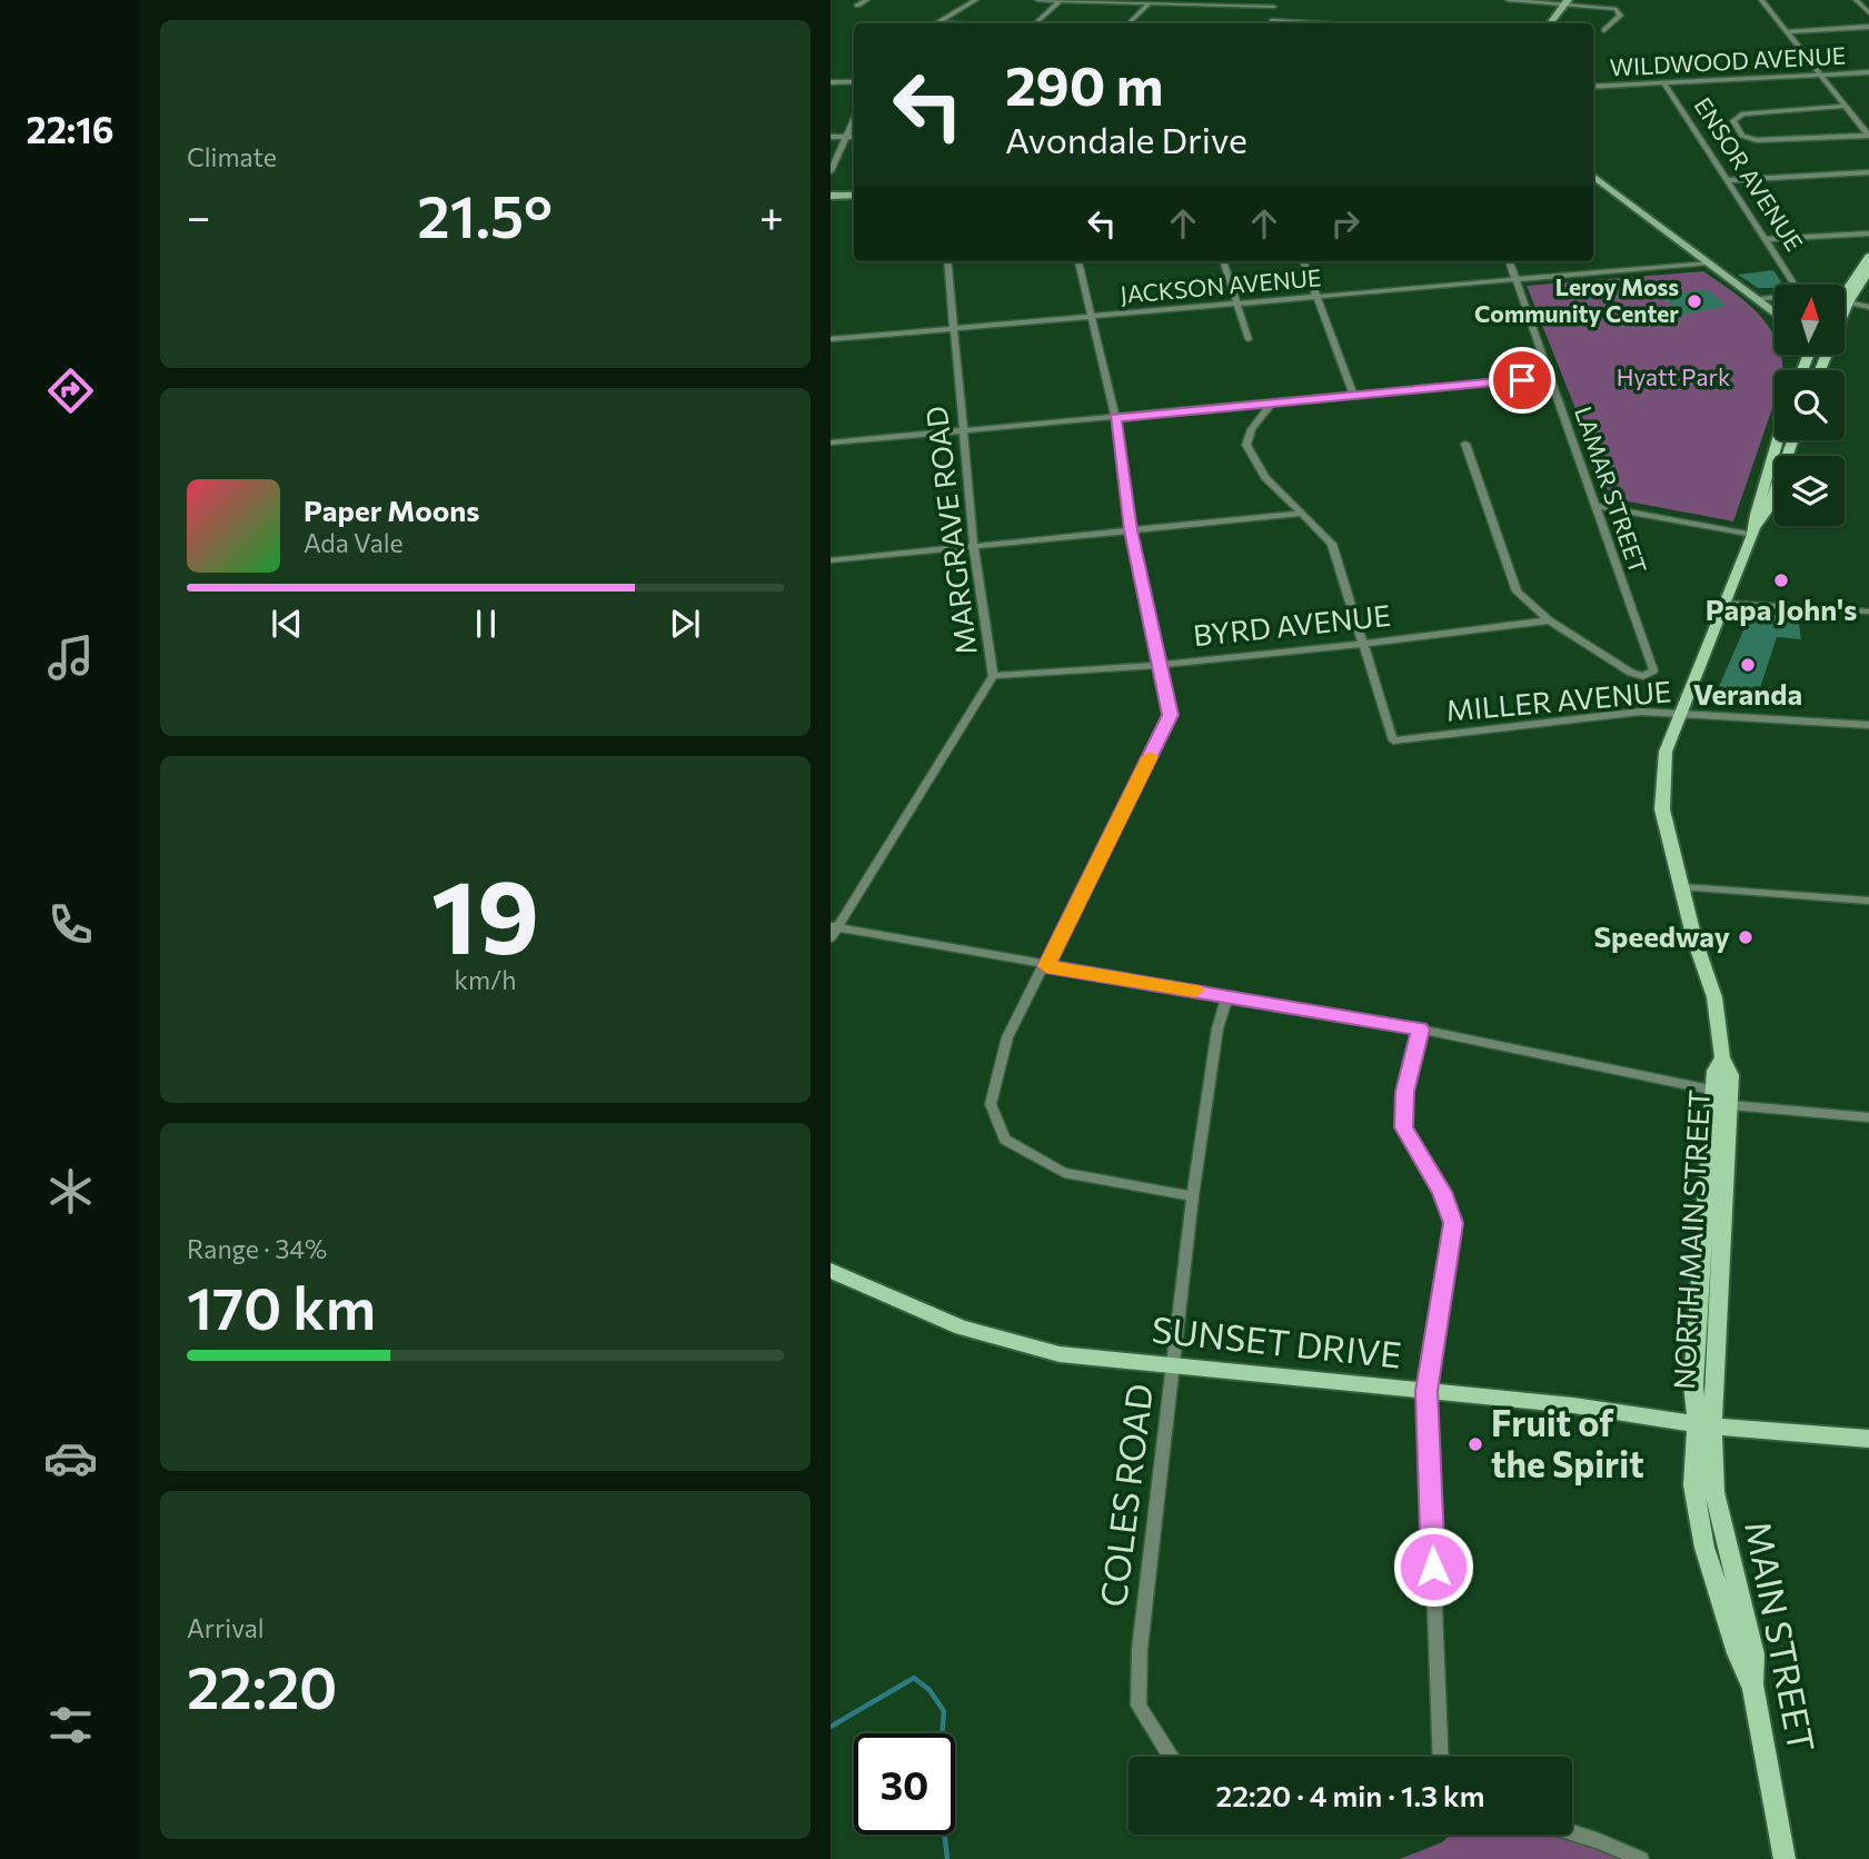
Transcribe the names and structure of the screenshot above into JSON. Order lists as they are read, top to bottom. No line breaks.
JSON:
{"streets":{"main road":["NORTH MAIN STREET","SUNSET DRIVE","MAIN STREET"],"street":["WILDWOOD AVENUE","ENSOR AVENUE","JACKSON AVENUE","LAMAR STREET","MARGRAVE ROAD","BYRD AVENUE","MILLER AVENUE","COLES ROAD"]},"crossings":[["WILDWOOD AVENUE","ENSOR AVENUE"],["JACKSON AVENUE","LAMAR STREET"],["JACKSON AVENUE","MARGRAVE ROAD"],["LAMAR STREET","BYRD AVENUE"],["MARGRAVE ROAD","BYRD AVENUE"],["BYRD AVENUE","MILLER AVENUE"],["MILLER AVENUE","NORTH MAIN STREET"],["NORTH MAIN STREET","SUNSET DRIVE"],["NORTH MAIN STREET","MAIN STREET"],["SUNSET DRIVE","COLES ROAD"]],"parks":["Hyatt Park"],"places":["Leroy Moss Community Center","Papa John's","Veranda","Speedway","Fruit of the Spirit"],"north":"top","page":{"tabs":"22:16","tile":["Climate",["19","km/h"],["Range · 34%","170 km"],["Arrival","22:20"]],"turn":["290 m","Avondale Drive"],"heat":["−","21.5°","+"],"song":["Paper Moons","Ada Vale"],"limit":"30","trip":"22:20 · 4 min · 1.3 km"}}
